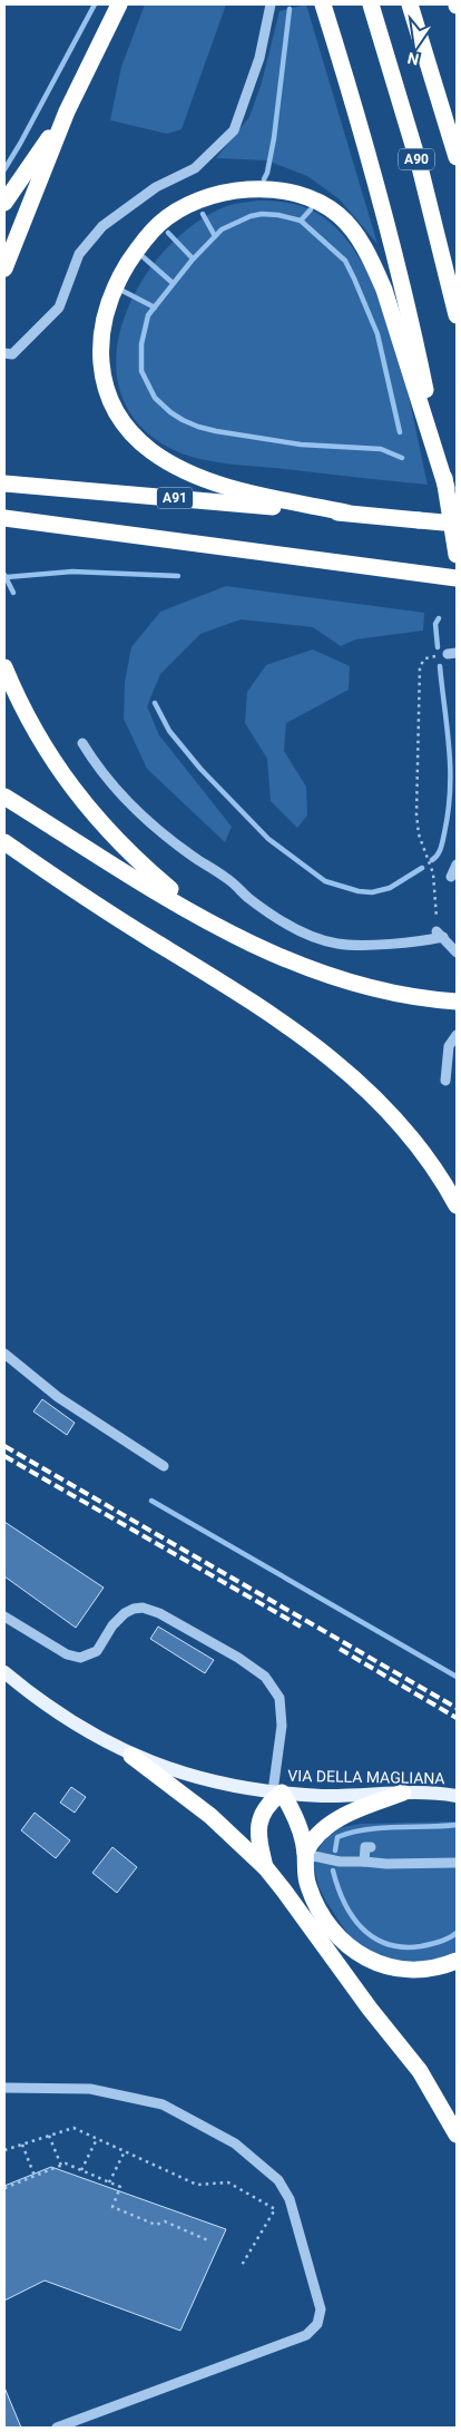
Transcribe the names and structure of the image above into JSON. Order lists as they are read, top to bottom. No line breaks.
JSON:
{"streets":{"highway":["A90","A91"],"main road":["VIA DELLA MAGLIANA"]},"north":"bottom"}
